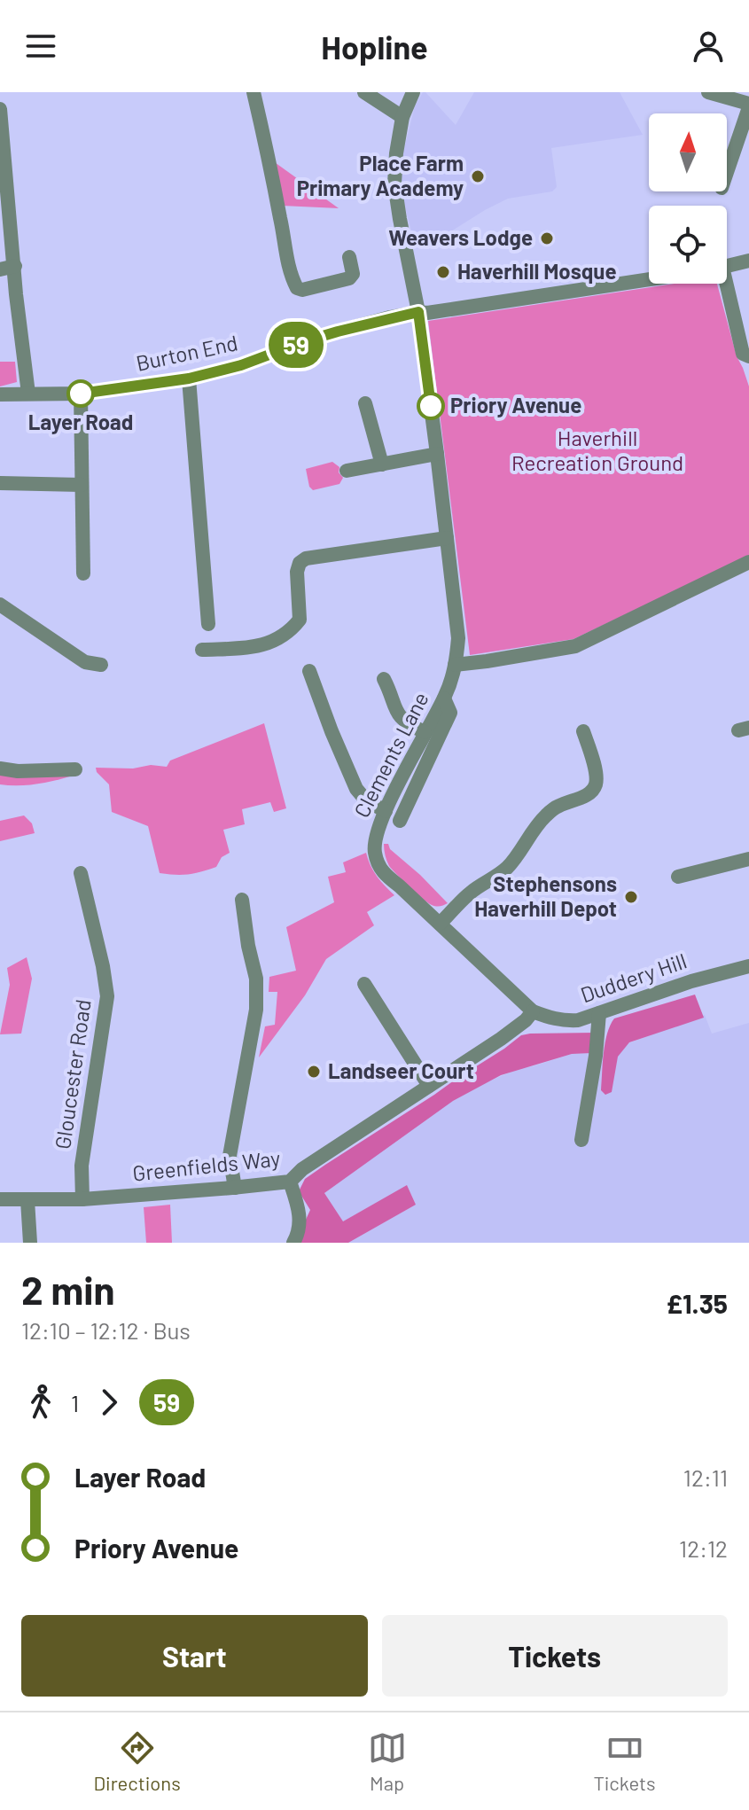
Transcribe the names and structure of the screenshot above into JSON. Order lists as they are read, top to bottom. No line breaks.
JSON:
{"streets":{"street":["Burton End","Clements Lane","Duddery Hill","Gloucester Road","Greenfields Way"]},"crossings":[["Burton End","Clements Lane"],["Clements Lane","Duddery Hill"],["Clements Lane","Greenfields Way"],["Duddery Hill","Greenfields Way"],["Gloucester Road","Greenfields Way"]],"parks":["Haverhill Recreation Ground"],"places":["Place Farm Primary Academy","Weavers Lodge","Haverhill Mosque","Layer Road","Priory Avenue","Stephensons Haverhill Depot","Landseer Court"],"lines":["bus line 59"],"north":"top","page":{"header":"Hopline","on_map":"59","heading":["2 min","12:10 – 12:12 · Bus","£1.35"],"legs":["1","59"],"list":[{"name":"Layer Road","value":"12:11"},{"name":"Priory Avenue","value":"12:12"}],"buttons":["Start","Tickets"],"tabs":["Directions","Map","Tickets"]}}
